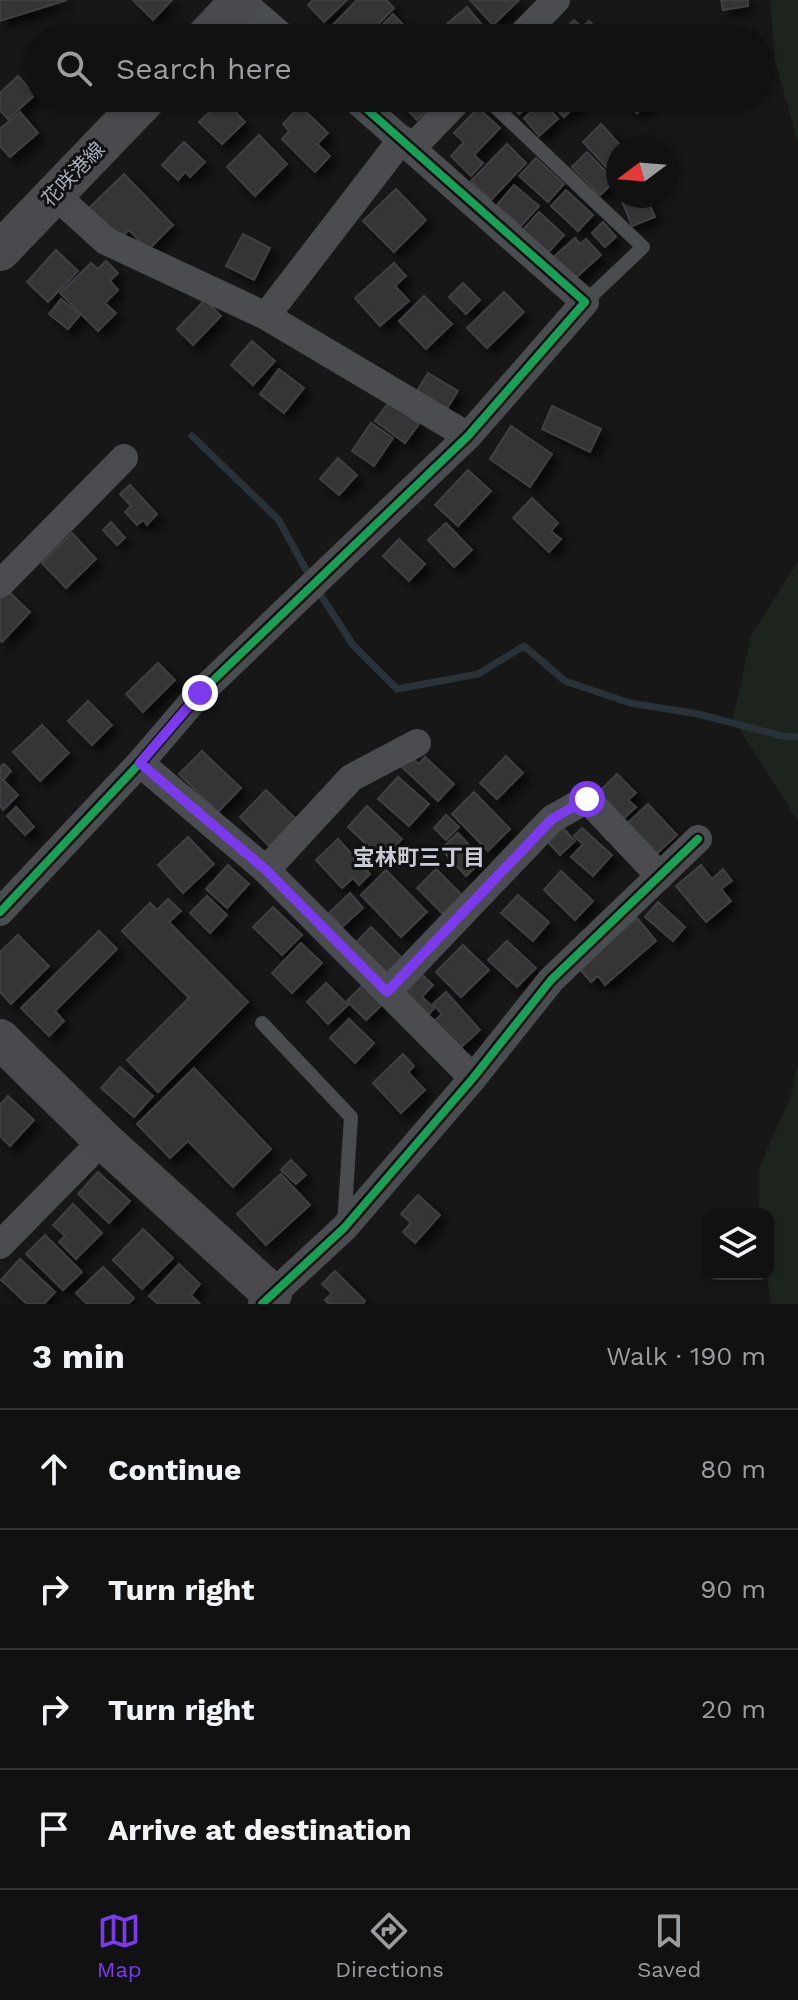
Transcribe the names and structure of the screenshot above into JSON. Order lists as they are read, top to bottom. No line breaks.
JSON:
{"streets":{"street":["花咲港線"]},"districts":["宝林町三丁目"],"north":"left","page":{"search":"Search here","heading":["3 min","Walk · 190 m"],"list":[["Continue","80 m"],["Turn right","90 m"],["Turn right","20 m"],"Arrive at destination"],"nav":["Map","Directions","Saved"]}}
